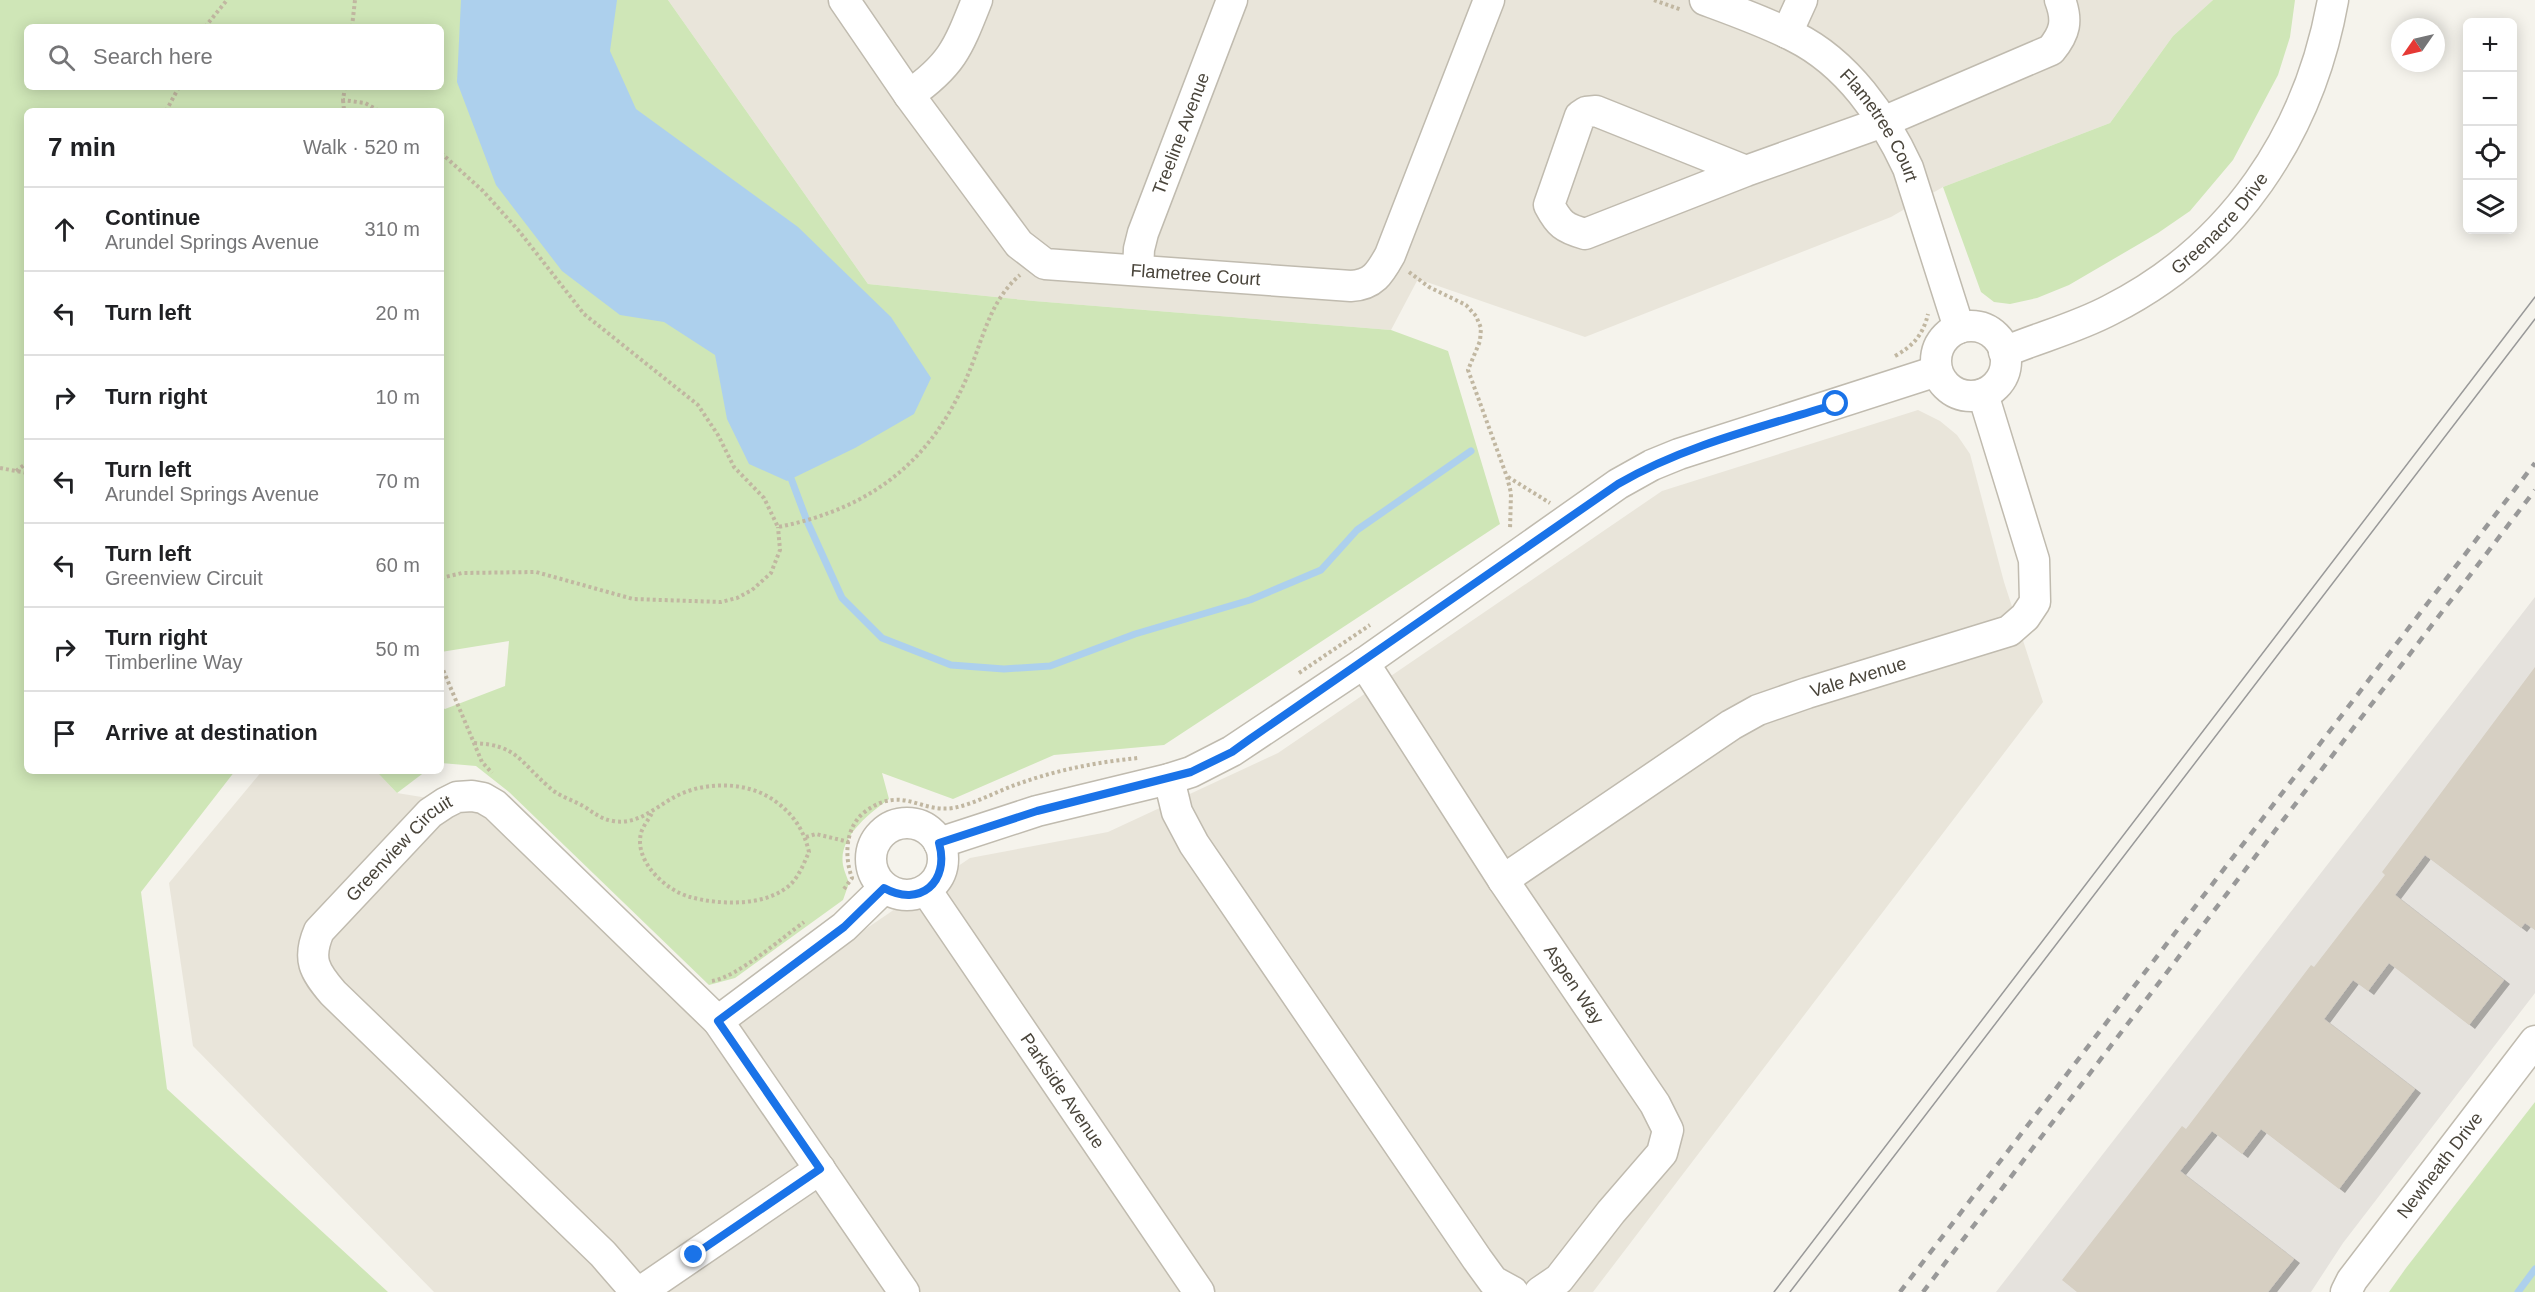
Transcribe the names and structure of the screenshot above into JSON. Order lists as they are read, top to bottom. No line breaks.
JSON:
{"streets":{"street":["Flametree Court","Treeline Avenue","Greenacre Drive","Vale Avenue","Greenview Circuit","Aspen Way","Parkside Avenue","Newheath Drive"]},"crossings":[["Flametree Court","Treeline Avenue"],["Flametree Court","Greenacre Drive"],["Flametree Court","Vale Avenue"],["Greenacre Drive","Vale Avenue"],["Vale Avenue","Aspen Way"]],"north":"bottom left","page":{"map_buttons":["+","−"],"search":"Search here","heading":["7 min","Walk · 520 m"],"list":[["Continue","Arundel Springs Avenue","310 m"],["Turn left","20 m"],["Turn right","10 m"],["Turn left","Arundel Springs Avenue","70 m"],["Turn left","Greenview Circuit","60 m"],["Turn right","Timberline Way","50 m"],"Arrive at destination"]}}
